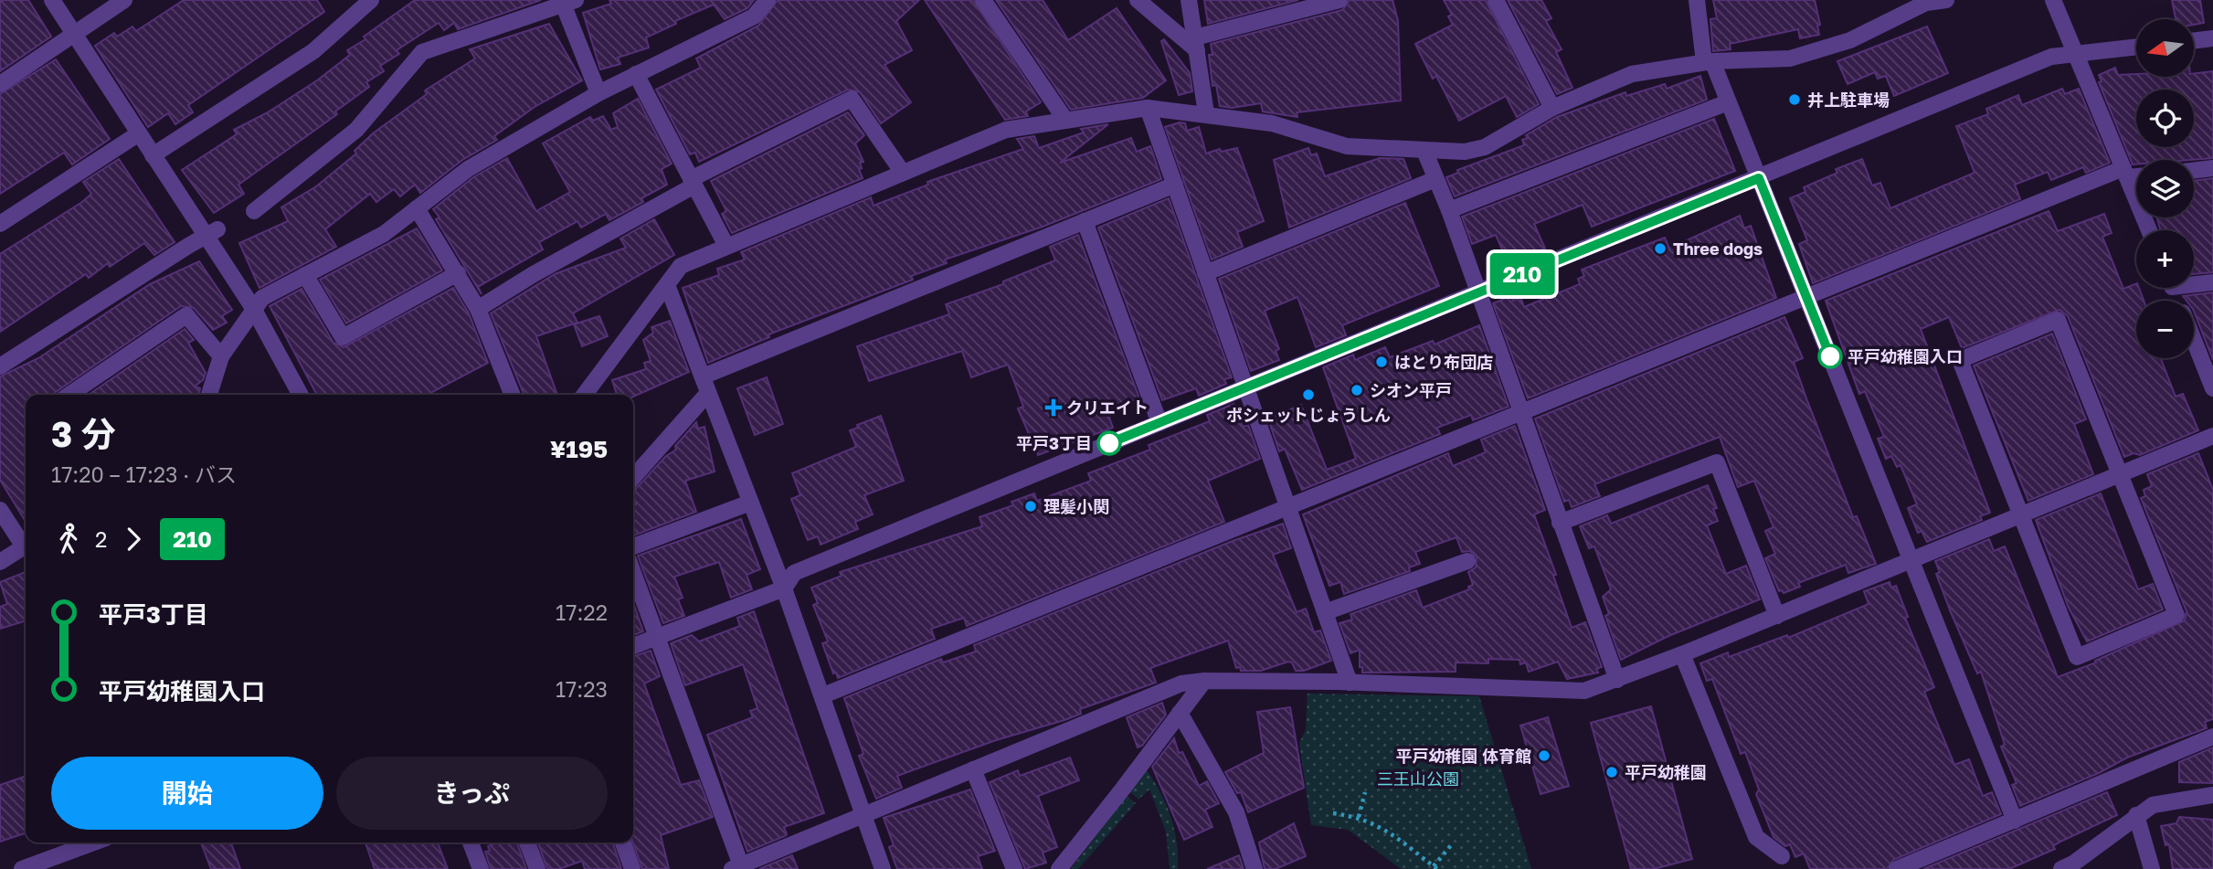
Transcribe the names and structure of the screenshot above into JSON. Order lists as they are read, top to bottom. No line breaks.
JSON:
{"parks":["三王山公園"],"places":{"other":["井上駐車場","Three dogs","平戸幼稚園入口","はとり布団店","シオン平戸","ポシェットじょうしん","平戸3丁目","理髪小関","平戸幼稚園 体育館","平戸幼稚園"],"health":["クリエイト"]},"lines":["bus line 210"],"north":"left","page":{"on_map":"210","map_buttons":["+","−"],"heading":["3 分","17:20 – 17:23 · バス","¥195"],"legs":["2","210"],"list":[{"name":"平戸3丁目","value":"17:22"},{"name":"平戸幼稚園入口","value":"17:23"}],"buttons":["開始","きっぷ"]}}
